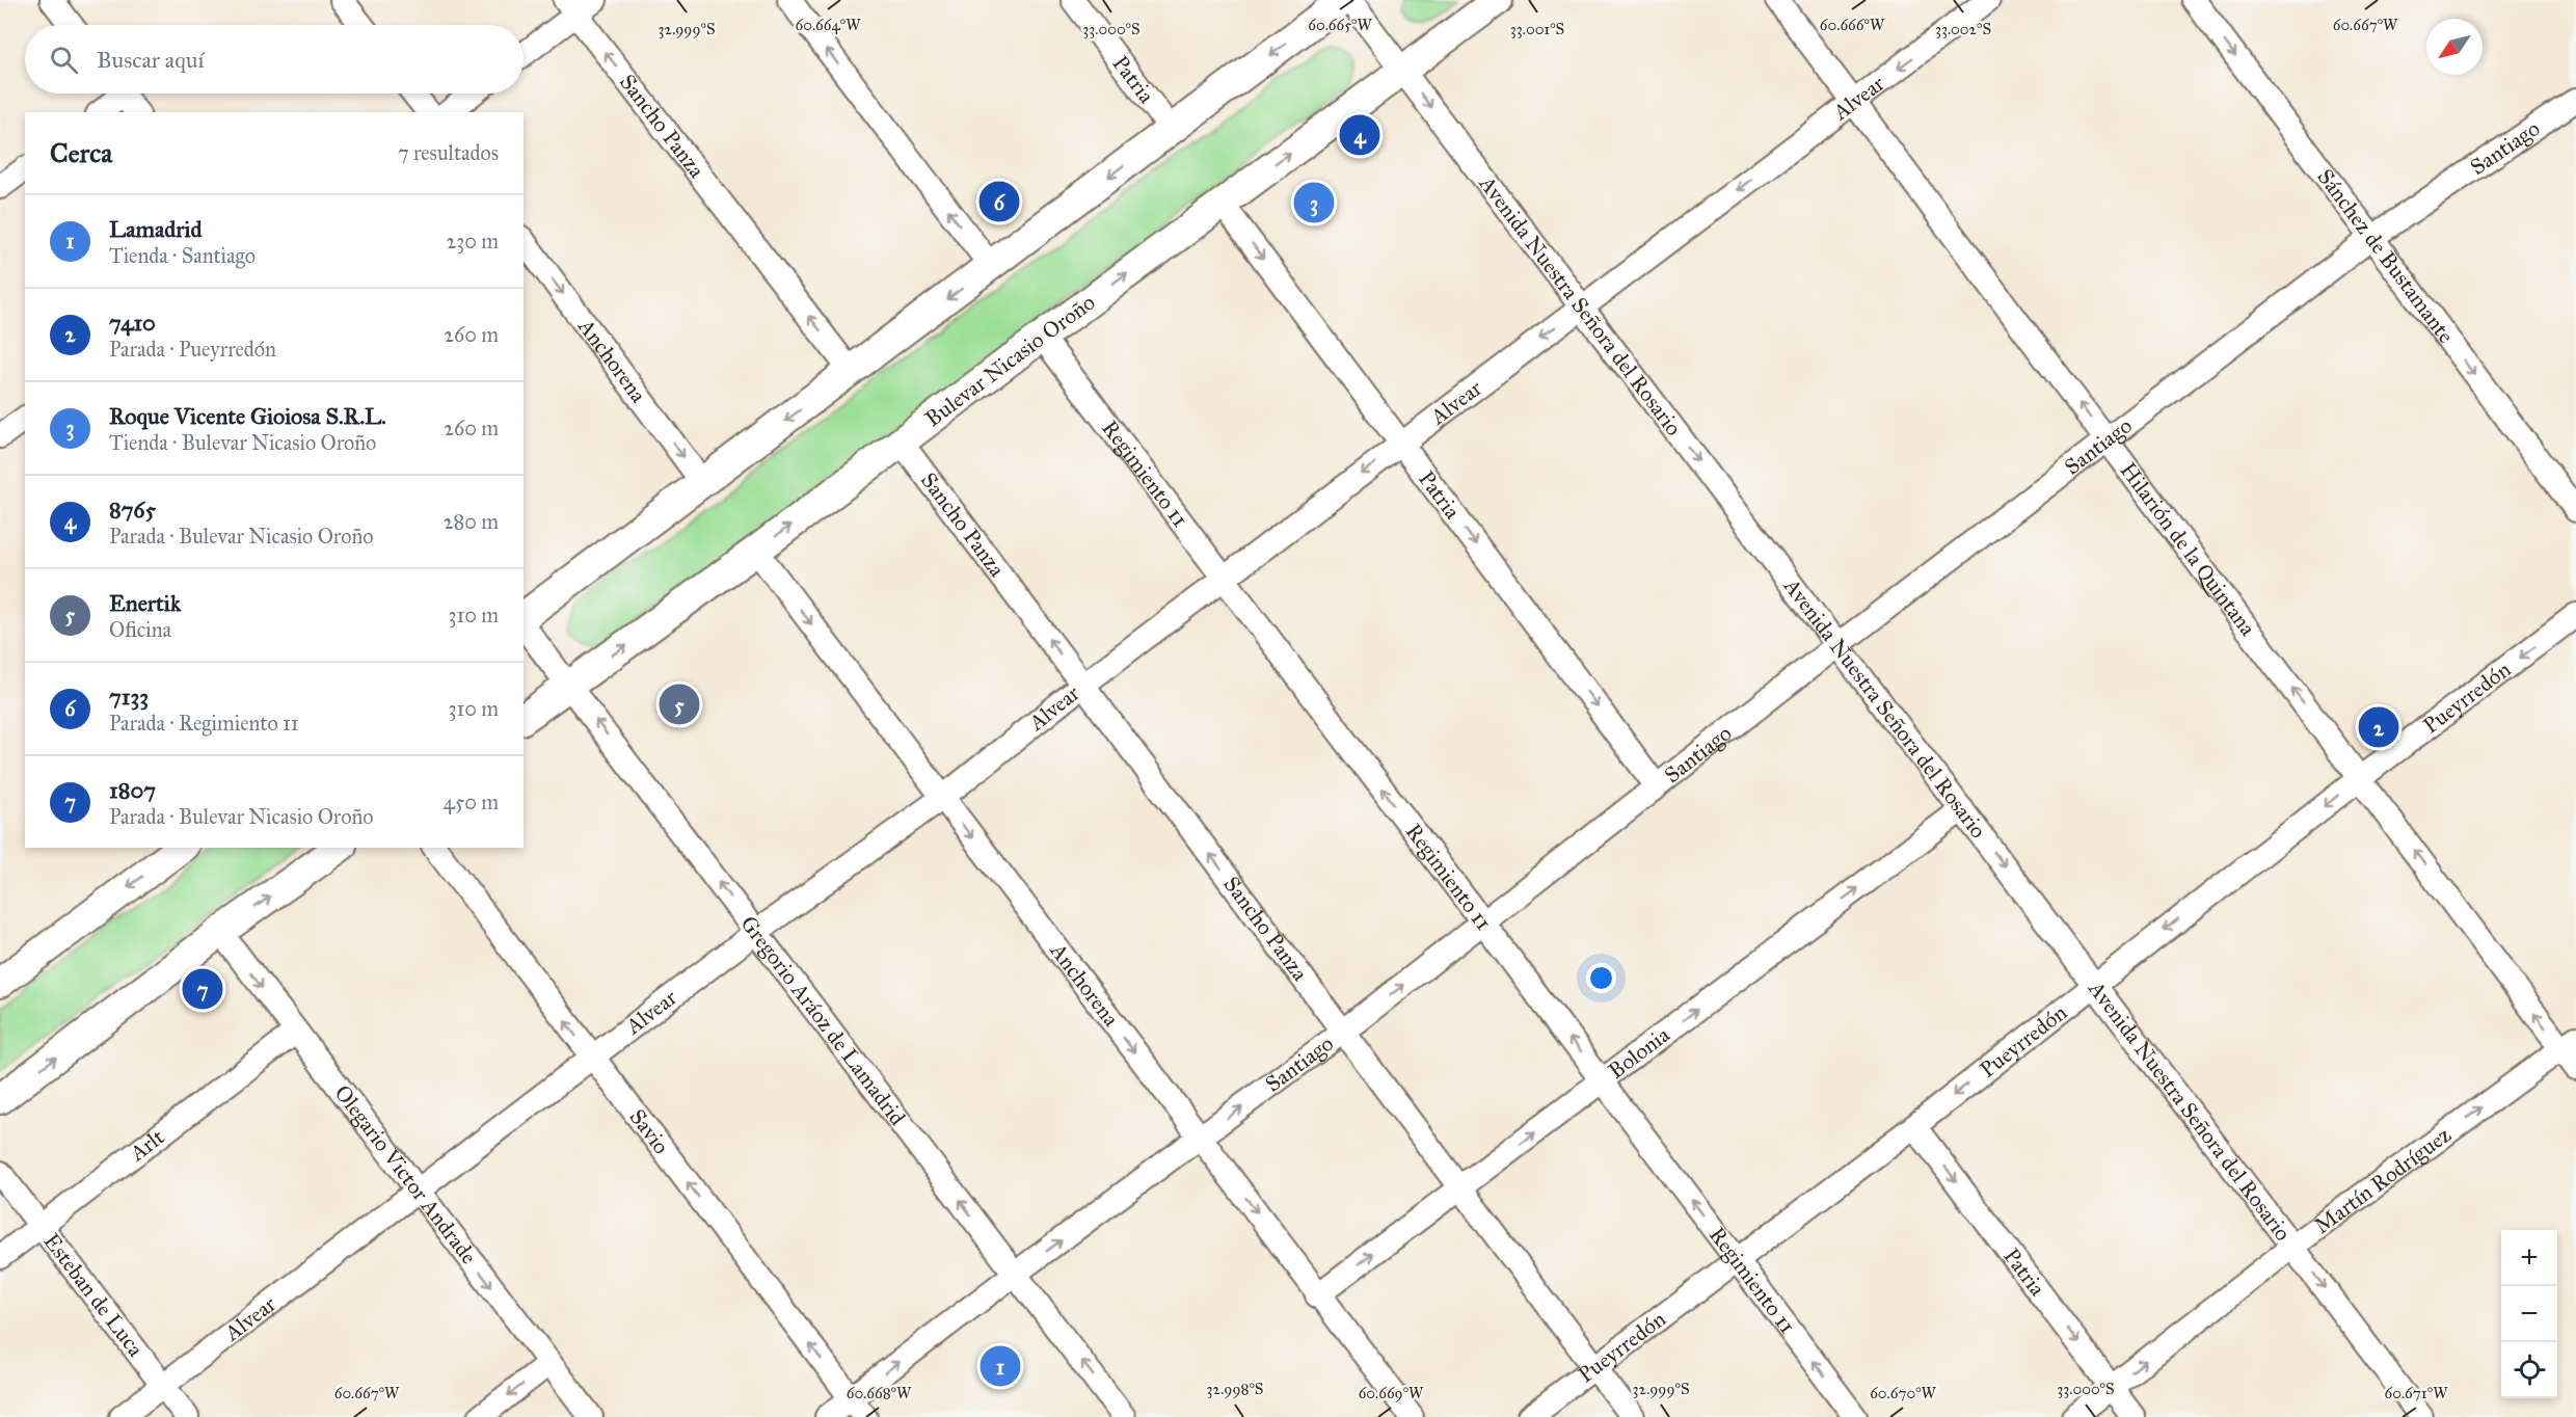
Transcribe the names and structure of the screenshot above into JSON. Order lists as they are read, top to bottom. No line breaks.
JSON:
{"streets":{"main road":["Bulevar Nicasio Oroño"],"street":["Patria","Alvear","Sancho Panza","Santiago","Sánchez de Bustamante","Avenida Nuestra Señora del Rosario","Anchorena","Regimiento 11","Hilarión de la Quintana","Pueyrredón","Gregorio Aráoz de Lamadrid","Bolonia","Savio","Arlt","Olegario Victor Andrade","Martín Rodríguez","Esteban de Luca"]},"crossings":[["Patria","Alvear"],["Patria","Santiago"],["Patria","Bulevar Nicasio Oroño"],["Patria","Pueyrredón"],["Patria","Martín Rodríguez"],["Alvear","Sancho Panza"],["Alvear","Avenida Nuestra Señora del Rosario"],["Alvear","Anchorena"],["Alvear","Regimiento 11"],["Alvear","Hilarión de la Quintana"],["Alvear","Gregorio Aráoz de Lamadrid"],["Alvear","Savio"],["Alvear","Olegario Victor Andrade"],["Alvear","Esteban de Luca"],["Sancho Panza","Santiago"],["Sancho Panza","Bulevar Nicasio Oroño"],["Sancho Panza","Pueyrredón"],["Sancho Panza","Bolonia"],["Santiago","Sánchez de Bustamante"],["Santiago","Avenida Nuestra Señora del Rosario"],["Santiago","Anchorena"],["Santiago","Regimiento 11"],["Santiago","Hilarión de la Quintana"],["Santiago","Gregorio Aráoz de Lamadrid"],["Santiago","Savio"],["Avenida Nuestra Señora del Rosario","Bulevar Nicasio Oroño"],["Avenida Nuestra Señora del Rosario","Pueyrredón"],["Avenida Nuestra Señora del Rosario","Bolonia"],["Avenida Nuestra Señora del Rosario","Martín Rodríguez"],["Anchorena","Bulevar Nicasio Oroño"],["Anchorena","Bolonia"],["Bulevar Nicasio Oroño","Regimiento 11"],["Bulevar Nicasio Oroño","Gregorio Aráoz de Lamadrid"],["Regimiento 11","Pueyrredón"],["Regimiento 11","Bolonia"],["Hilarión de la Quintana","Pueyrredón"],["Hilarión de la Quintana","Martín Rodríguez"],["Arlt","Olegario Victor Andrade"],["Arlt","Esteban de Luca"]],"one_way":["Patria","Alvear","Sancho Panza","Santiago","Sánchez de Bustamante","Avenida Nuestra Señora del Rosario","Anchorena","Regimiento 11","Hilarión de la Quintana","Pueyrredón","Gregorio Aráoz de Lamadrid","Bolonia","Savio","Olegario Victor Andrade","Martín Rodríguez"],"north":"bottom left","page":{"search":"Buscar aquí","pins":["4","6","3","5","2","7","1"],"heading":["Cerca","7 resultados"],"list":[{"mark":"1","name":"Lamadrid","note":"Tienda · Santiago","value":"230 m"},{"mark":"2","name":"7410","note":"Parada · Pueyrredón","value":"260 m"},{"mark":"3","name":"Roque Vicente Gioiosa S.R.L.","note":"Tienda · Bulevar Nicasio Oroño","value":"260 m"},{"mark":"4","name":"8765","note":"Parada · Bulevar Nicasio Oroño","value":"280 m"},{"mark":"5","name":"Enertik","note":"Oficina","value":"310 m"},{"mark":"6","name":"7133","note":"Parada · Regimiento 11","value":"310 m"},{"mark":"7","name":"1807","note":"Parada · Bulevar Nicasio Oroño","value":"450 m"}],"map_buttons":["+","−"]},"coordinates":["60.664°W","60.665°W","60.666°W","60.667°W","33.002°S","32.999°S","33.000°S","33.001°S","32.998°S","60.668°W","60.669°W","60.670°W","60.671°W"]}
